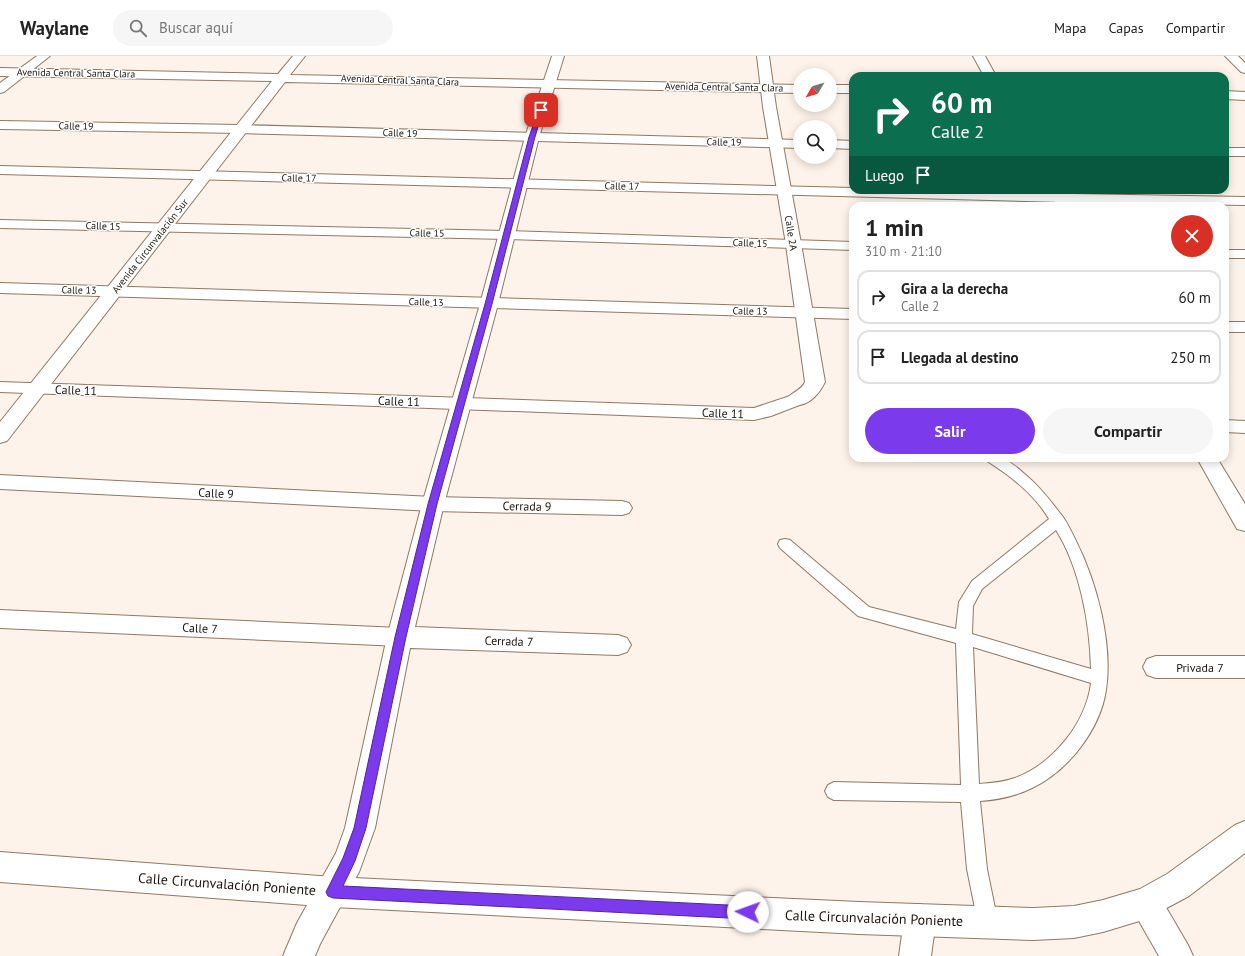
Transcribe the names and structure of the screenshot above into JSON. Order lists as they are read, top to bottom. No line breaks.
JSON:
{"streets":{"street":["Avenida Central Santa Clara","Calle 19","Calle 17","Calle 15","Calle 2A","Avenida Circunvalación Sur","Calle 13","Calle 11","Calle 9","Cerrada 9","Calle 7","Cerrada 7","Privada 7","Calle Circunvalación Poniente"]},"crossings":[["Avenida Central Santa Clara","Calle 2A"],["Avenida Central Santa Clara","Avenida Circunvalación Sur"],["Calle 19","Calle 2A"],["Calle 19","Avenida Circunvalación Sur"],["Calle 17","Calle 2A"],["Calle 17","Avenida Circunvalación Sur"],["Calle 15","Calle 2A"],["Calle 15","Avenida Circunvalación Sur"],["Calle 2A","Calle 13"],["Calle 2A","Calle 11"],["Avenida Circunvalación Sur","Calle 13"],["Avenida Circunvalación Sur","Calle 11"],["Calle 9","Cerrada 9"],["Calle 7","Cerrada 7"]],"north":"bottom left","page":{"header":"Waylane","search":"Buscar aquí","nav":["Mapa","Capas","Compartir"],"turn":["60 m","Calle 2"],"then":"Luego","heading":["1 min","310 m · 21:10"],"list":[{"name":"Gira a la derecha","note":"Calle 2","value":"60 m"},{"name":"Llegada al destino","value":"250 m"}],"buttons":["Salir","Compartir"]}}
